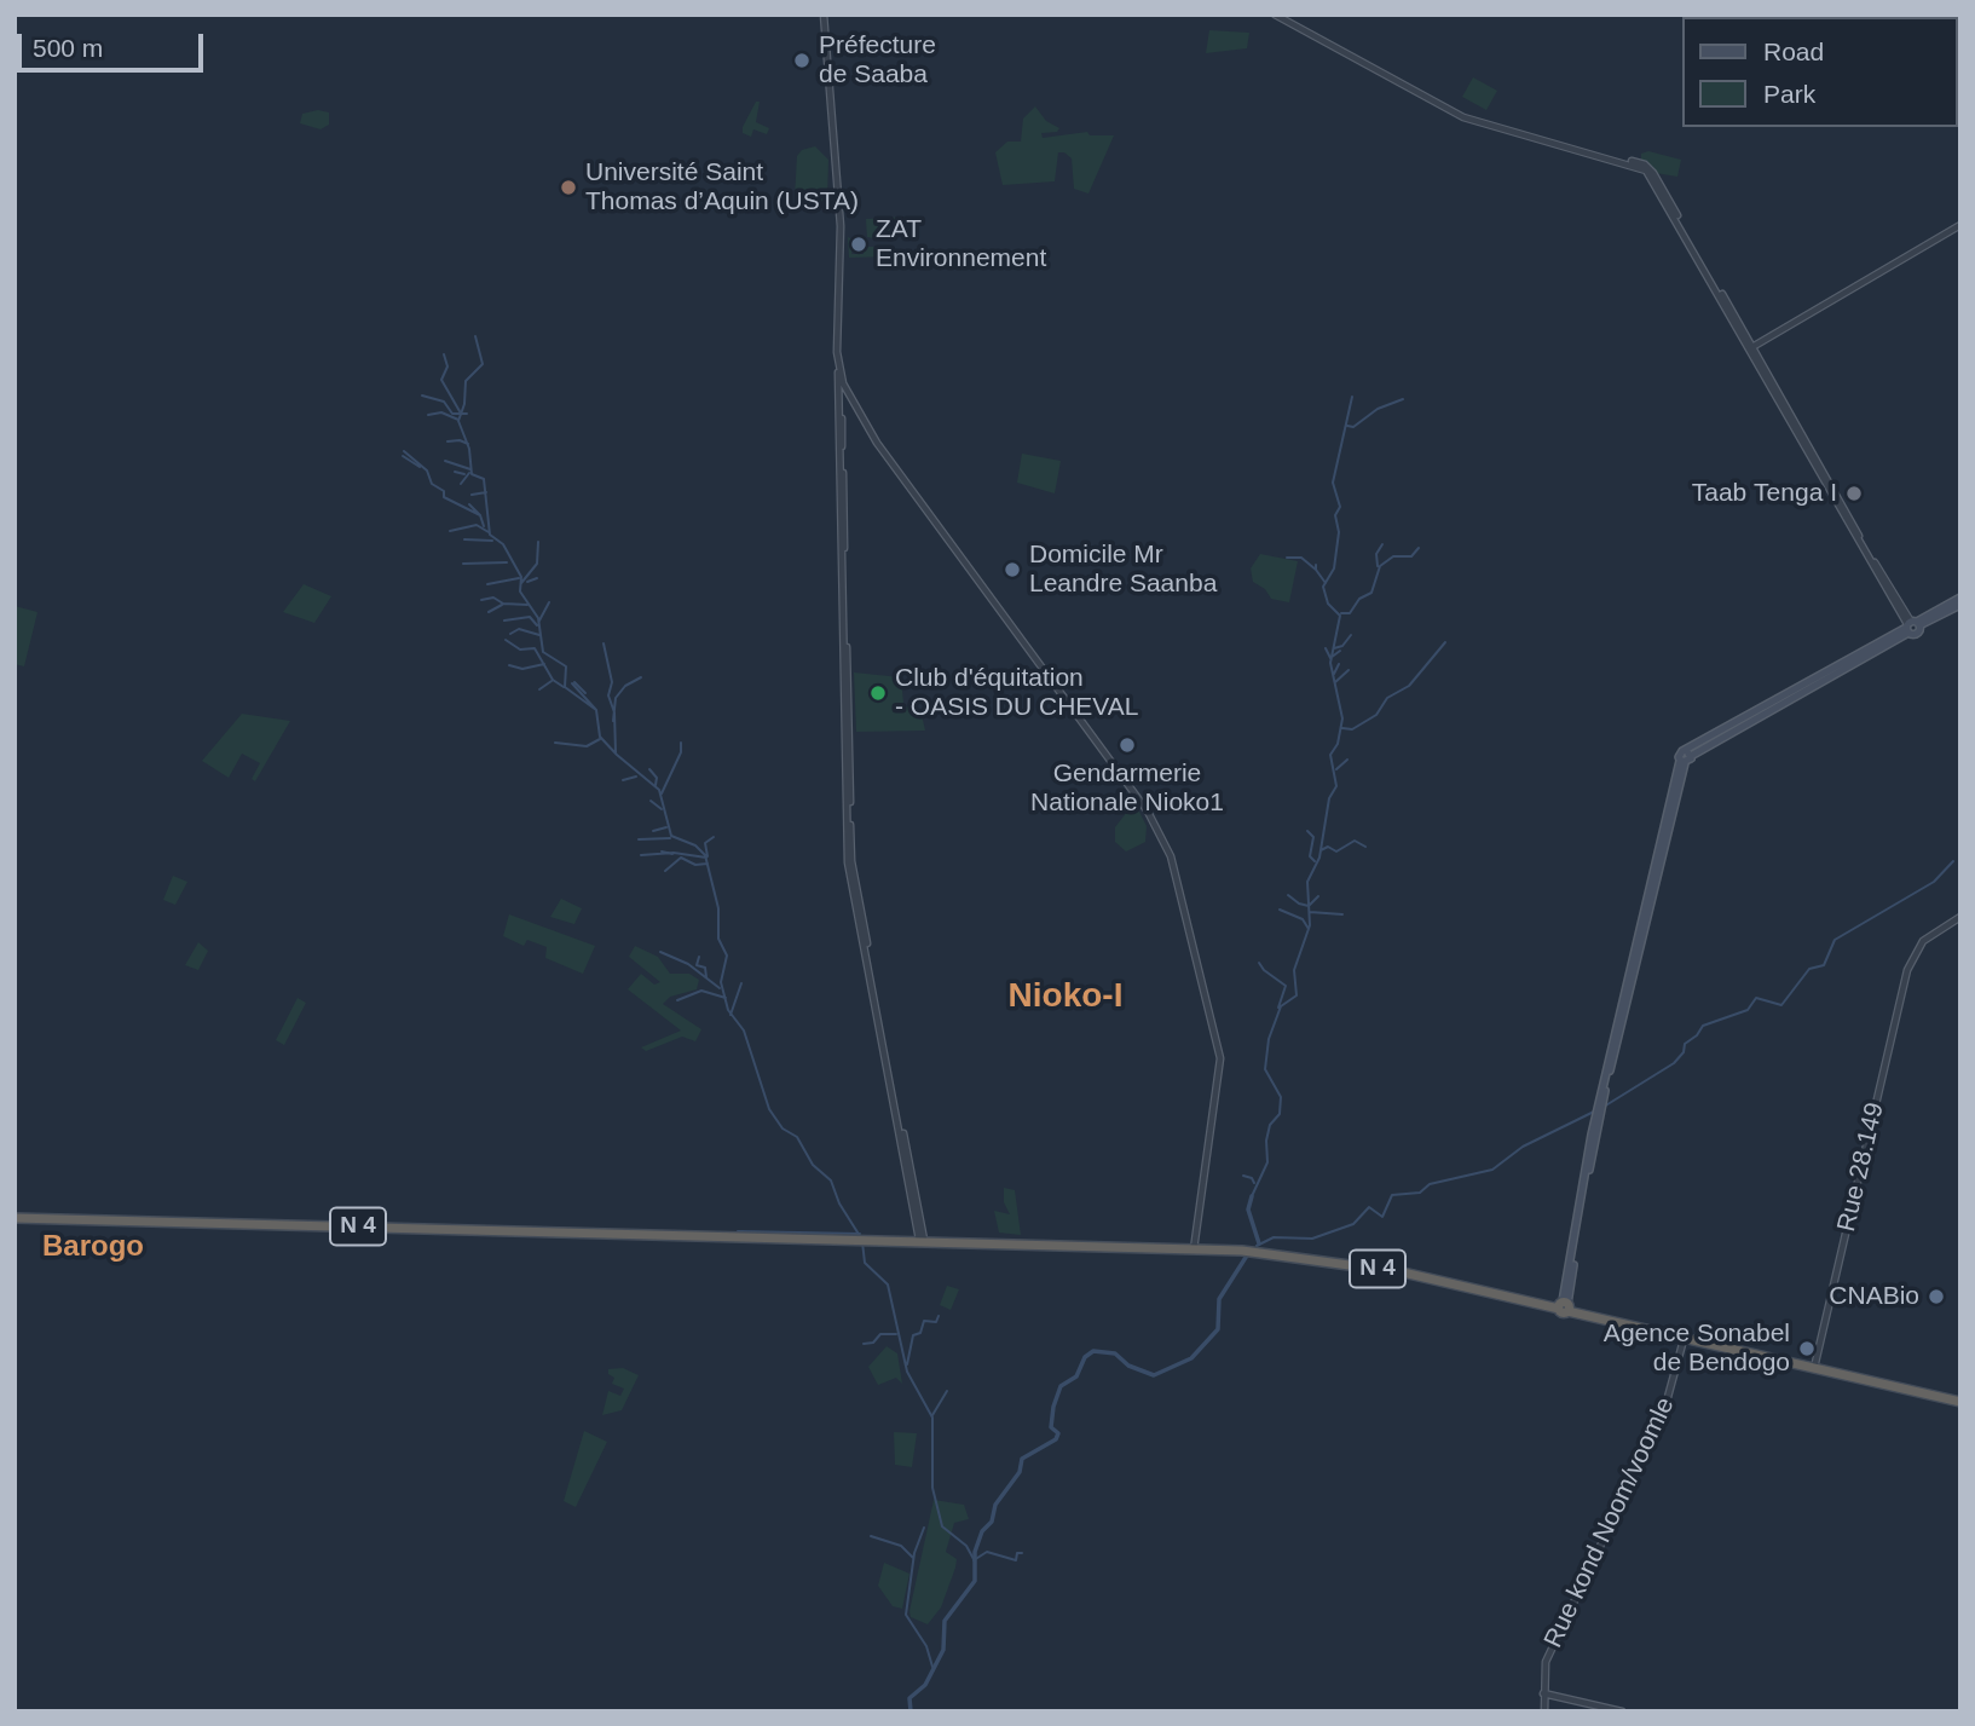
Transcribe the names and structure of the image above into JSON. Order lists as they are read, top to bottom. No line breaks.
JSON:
{"streets":{"highway":["N 4"],"street":["Rue 28.149","Rue kond Noom/voomle"]},"crossings":[["Rue 28.149","N 4"],["N 4","Rue kond Noom/voomle"]],"districts":["Nioko-I","Barogo"],"places":["Préfecture de Saaba","Université Saint Thomas d’Aquin (USTA)","ZAT Environnement","Taab Tenga I","Domicile Mr Leandre Saanba","Club d'équitation - OASIS DU CHEVAL","Gendarmerie Nationale Nioko1","CNABio","Agence Sonabel de Bendogo"],"legend":["Road","Park"],"scale_bar":"500 m"}
